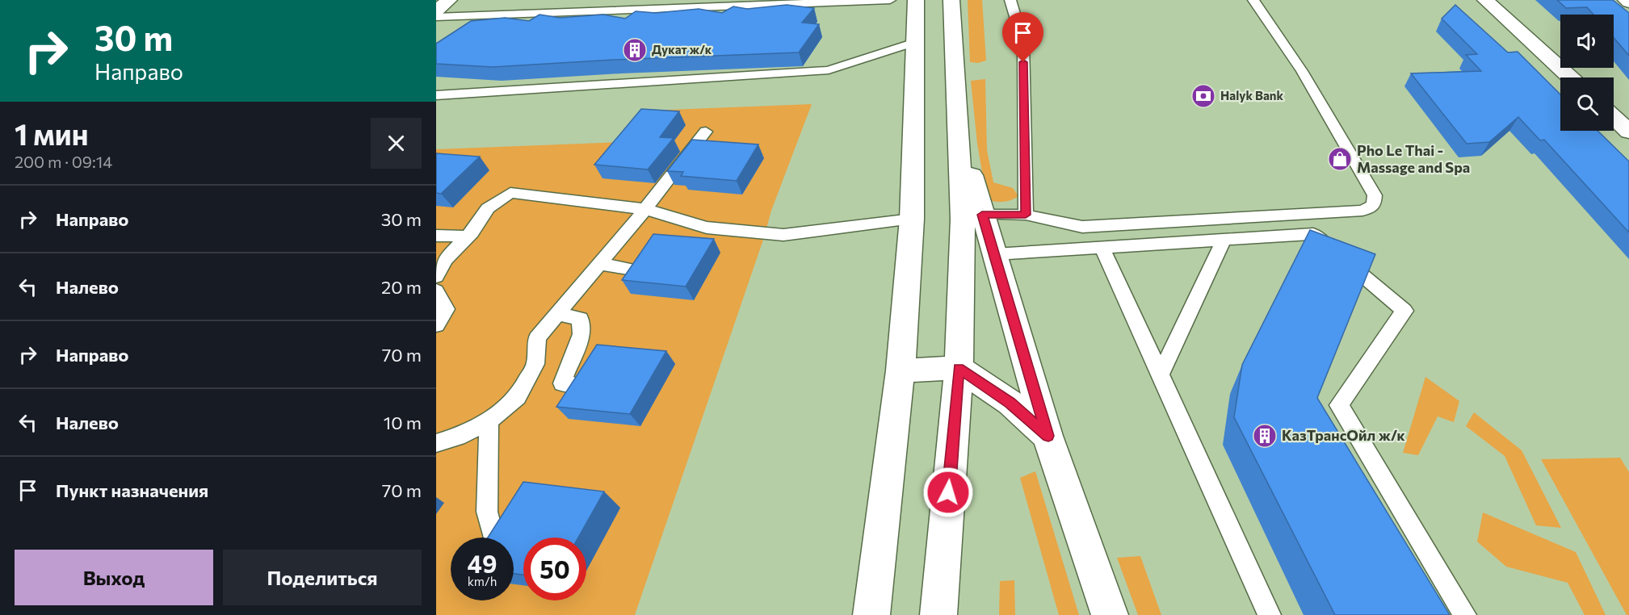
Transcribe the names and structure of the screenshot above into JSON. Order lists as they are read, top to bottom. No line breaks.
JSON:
{"places":{"building":["Дукат ж/к","КазТрансОйл ж/к"],"bank":["Halyk Bank"],"shop":["Pho Le Thai - Massage and Spa"]},"page":{"turn":["30 m","Направо"],"heading":["1 мин","200 m · 09:14"],"list":[{"name":"Направо","value":"30 m"},{"name":"Налево","value":"20 m"},{"name":"Направо","value":"70 m"},{"name":"Налево","value":"10 m"},{"name":"Пункт назначения","value":"70 m"}],"speed":"49 km/h","limit":"50","buttons":["Выход","Поделиться"]}}
